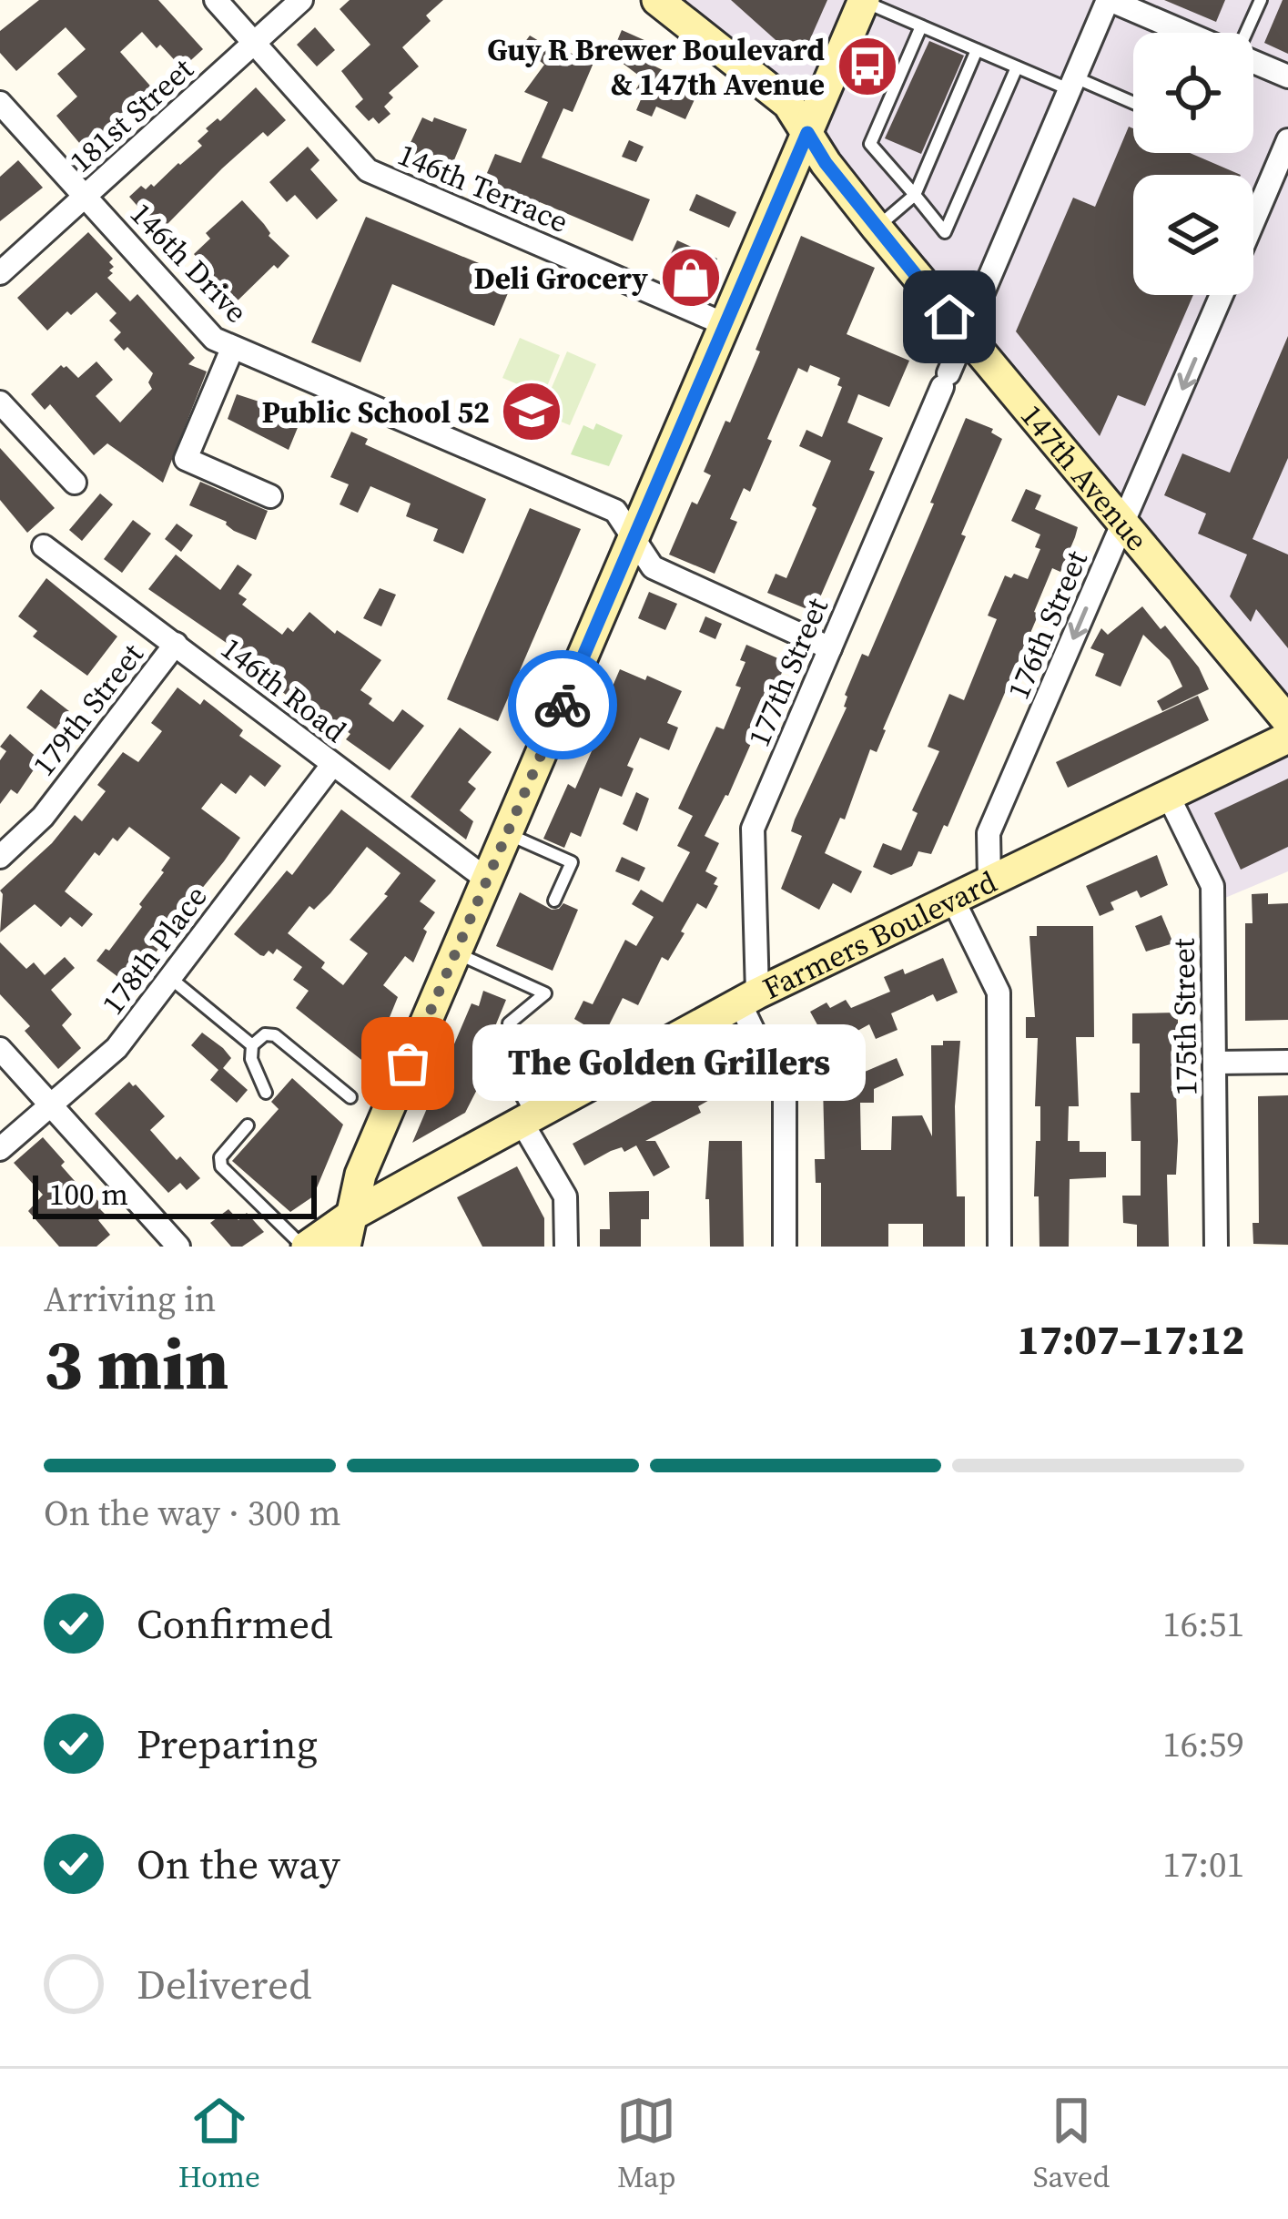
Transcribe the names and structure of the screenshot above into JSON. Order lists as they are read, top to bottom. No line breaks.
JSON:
{"streets":{"main road":["147th Avenue","Farmers Boulevard"],"street":["181st Street","146th Terrace","146th Drive","176th Street","177th Street","146th Road","179th Street","178th Place","175th Street"]},"crossings":[["181st Street","146th Terrace"],["181st Street","146th Drive"],["146th Drive","177th Street"],["147th Avenue","176th Street"],["147th Avenue","177th Street"],["176th Street","Farmers Boulevard"],["177th Street","Farmers Boulevard"],["146th Road","179th Street"],["146th Road","178th Place"],["Farmers Boulevard","175th Street"]],"one_way":["176th Street"],"places":{"bus stop":["Guy R Brewer Boulevard & 147th Avenue"],"shop":["Deli Grocery"],"school or university":["Public School 52"],"other":["The Golden Grillers"]},"scale_bar":"100 m","page":{"bubble":"The Golden Grillers","scale":"100 m","heading":["3 min","Arriving in","17:07–17:12"],"bar":"On the way · 300 m","list":[["Confirmed","16:51"],["Preparing","16:59"],["On the way","17:01"],"Delivered"],"tabs":["Home","Map","Saved"]}}
